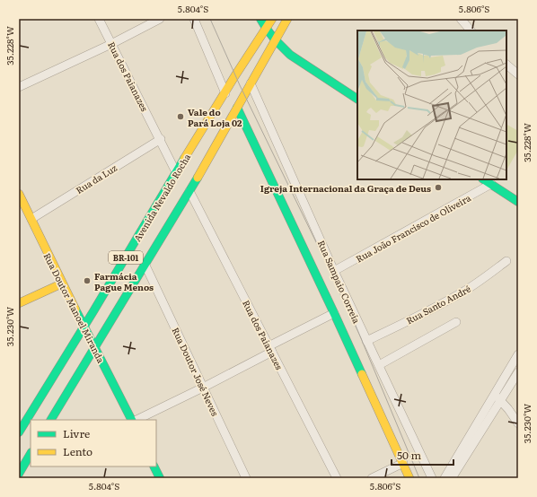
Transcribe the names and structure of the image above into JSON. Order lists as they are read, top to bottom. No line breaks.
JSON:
{"streets":{"main road":["Avenida Nevaldo Rocha","BR-101","Rua Sampaio Correia","Rua Doutor Manoel Miranda"],"street":["Rua dos Paianazes","Rua da Luz","Rua João Francisco de Oliveira","Rua Santo André","Rua Doutor José Neves"]},"crossings":[["Rua dos Paianazes","Rua da Luz"],["Rua dos Paianazes","Avenida Nevaldo Rocha"],["Rua dos Paianazes","BR-101"],["Rua da Luz","Rua Doutor Manoel Miranda"],["Avenida Nevaldo Rocha","Rua Doutor Manoel Miranda"],["Rua João Francisco de Oliveira","Rua Sampaio Correia"],["BR-101","Rua Sampaio Correia"],["BR-101","Rua Doutor Manoel Miranda"],["BR-101","Rua Doutor José Neves"],["Rua Sampaio Correia","Rua Santo André"]],"places":["Vale do Pará Loja 02","Igreja Internacional da Graça de Deus","Farmácia Pague Menos"],"legend":["Livre","Lento"],"scale_bar":"50 m","coordinates":["5.804°S","5.806°S","35.228°W","35.230°W"]}
